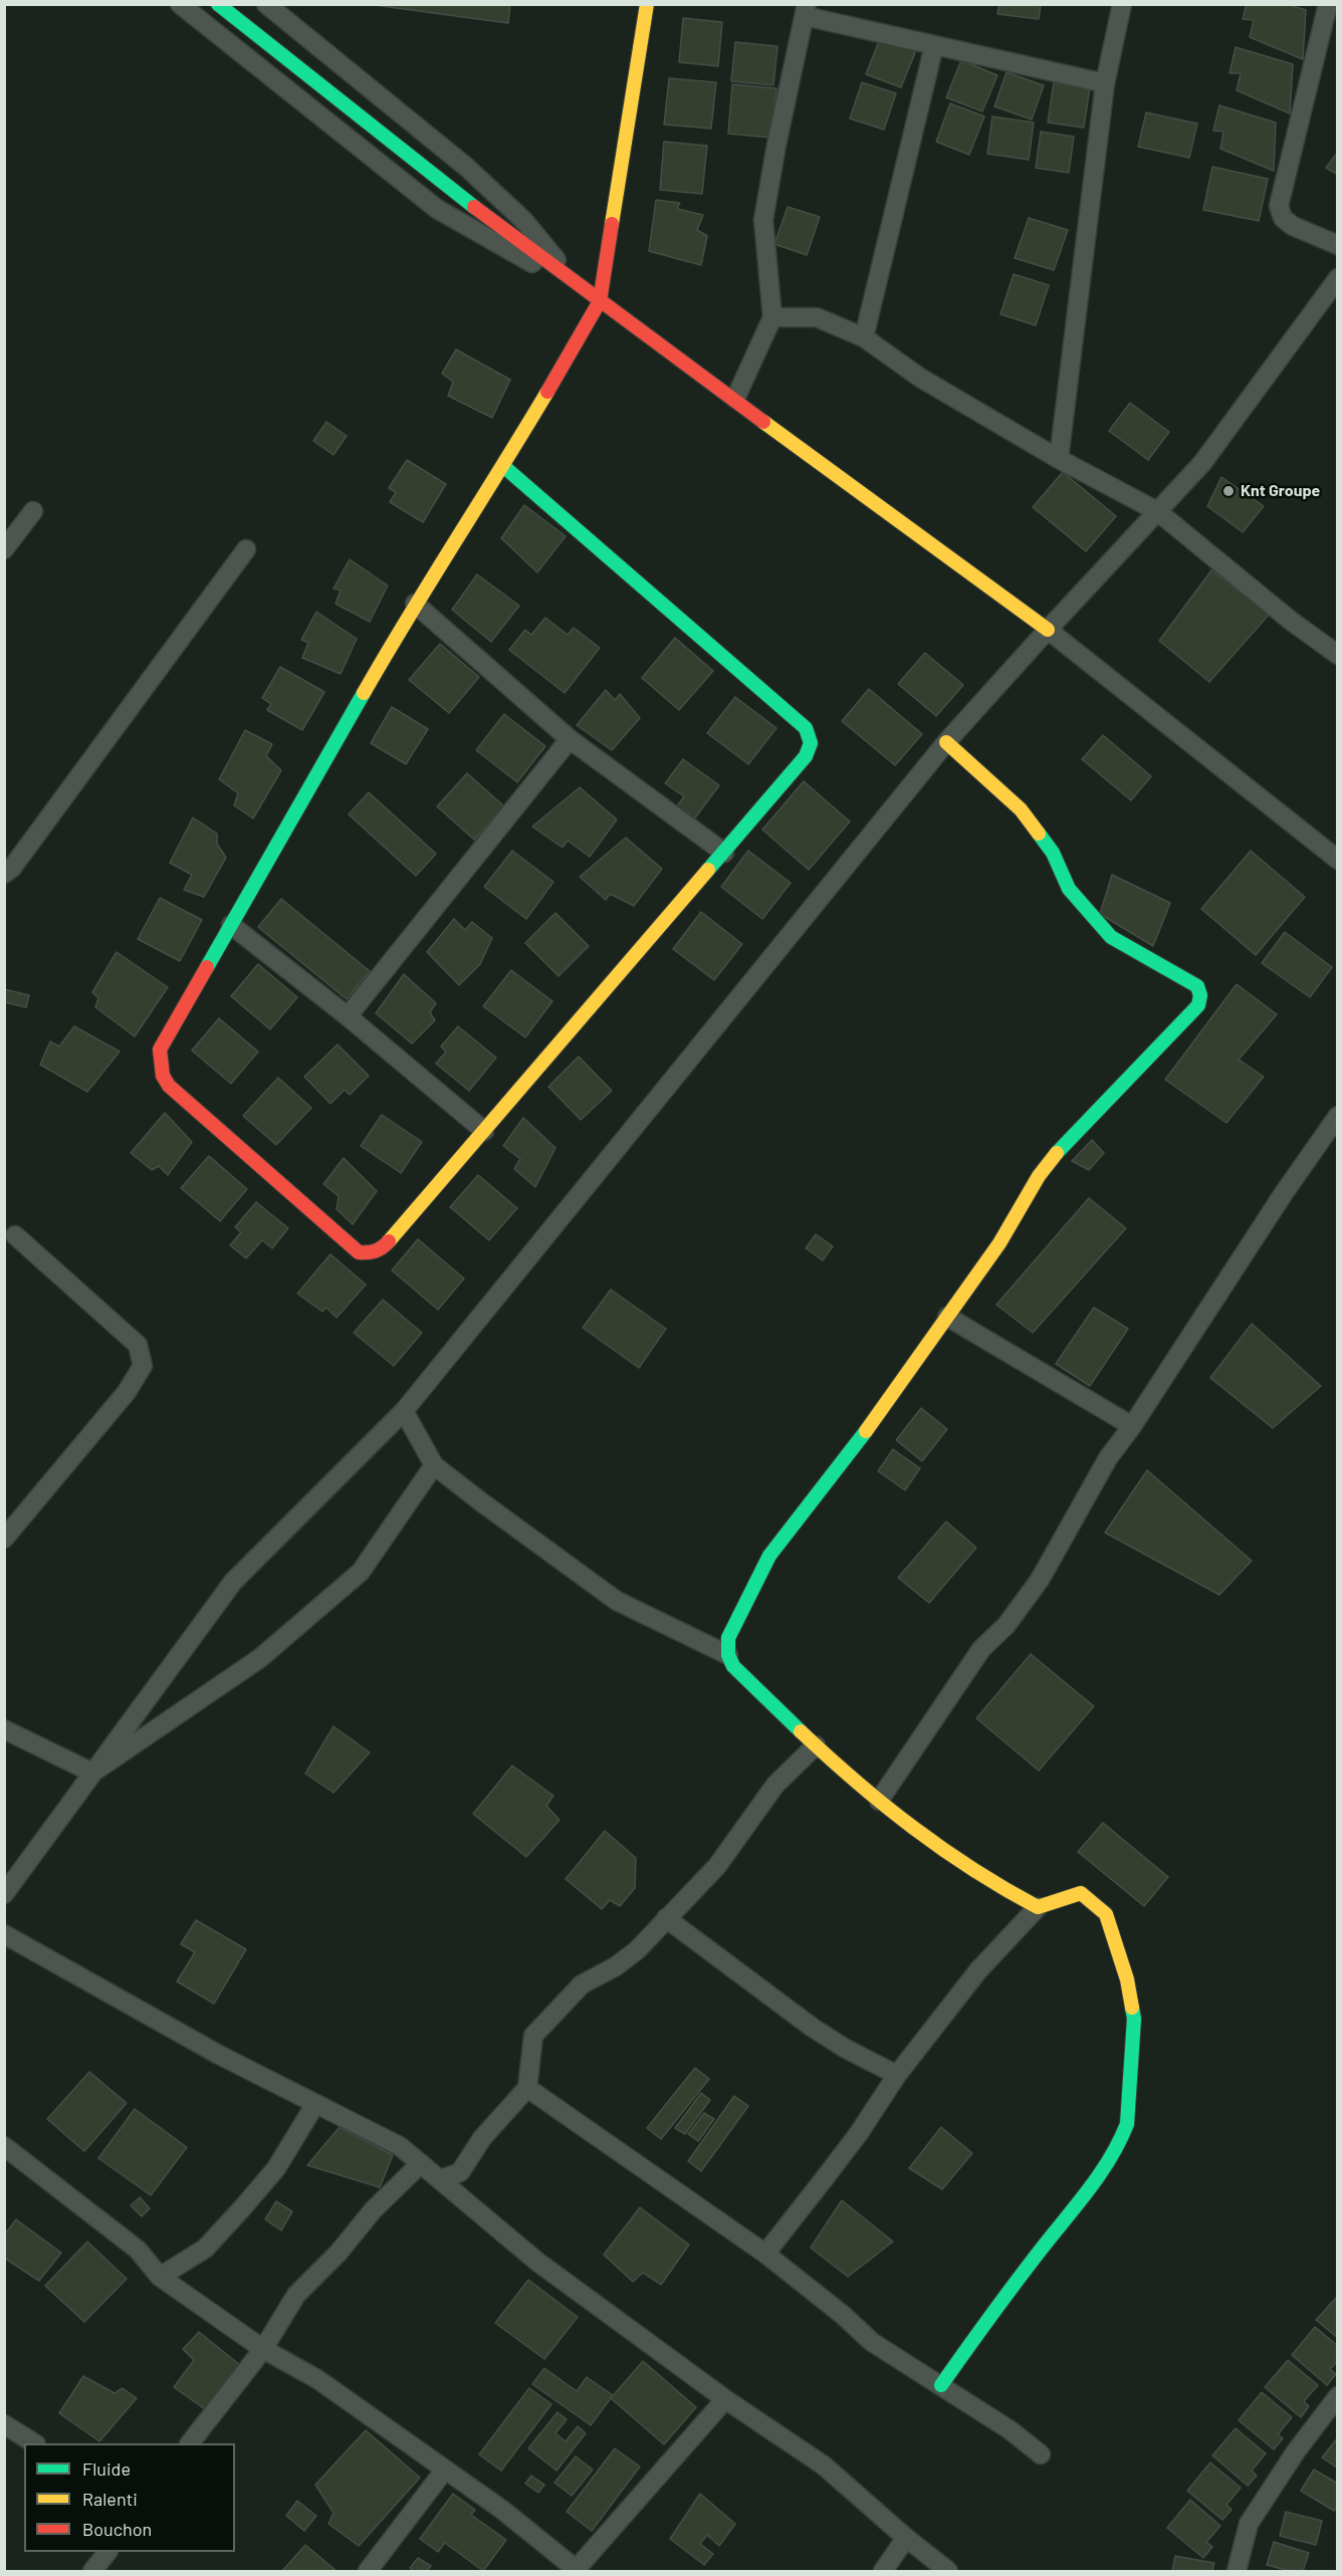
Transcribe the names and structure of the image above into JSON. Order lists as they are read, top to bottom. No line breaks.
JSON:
{"places":["Knt Groupe"],"legend":["Fluide","Ralenti","Bouchon"]}
